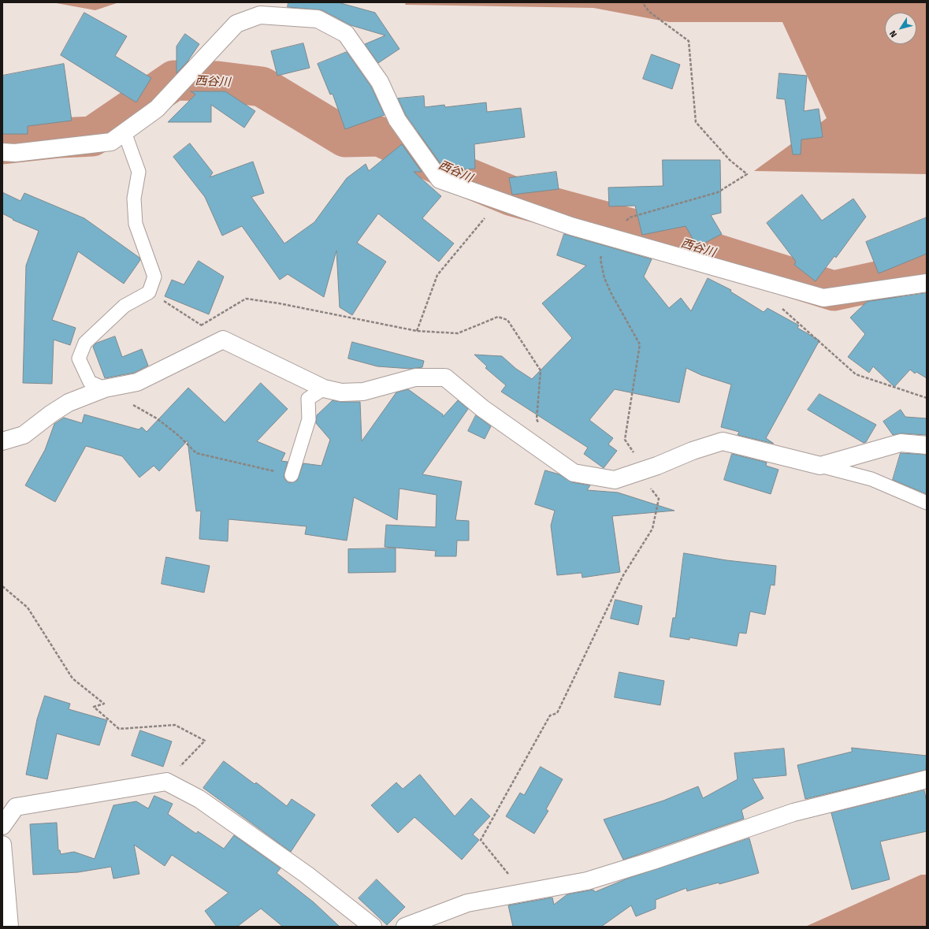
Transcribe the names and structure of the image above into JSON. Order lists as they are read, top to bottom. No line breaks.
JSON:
{"water":["西谷川"],"north":"bottom left"}
